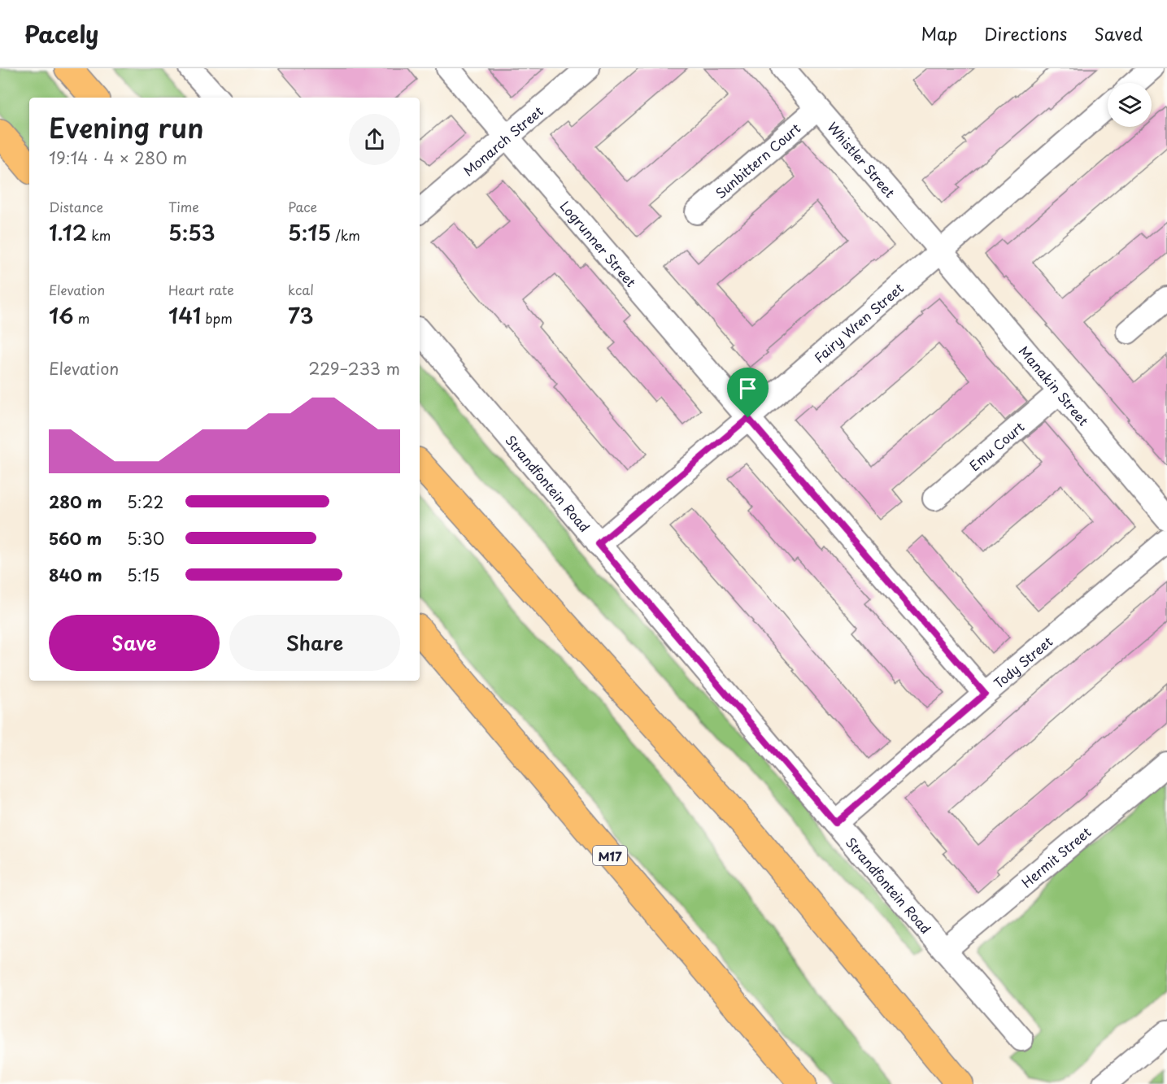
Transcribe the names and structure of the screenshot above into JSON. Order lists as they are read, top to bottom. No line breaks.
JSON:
{"streets":{"main road":["M17"],"street":["Monarch Street","Whistler Street","Sunbittern Court","Logrunner Street","Fairy Wren Street","Manakin Street","Emu Court","Strandfontein Road","Tody Street","Hermit Street"]},"crossings":[["Monarch Street","Logrunner Street"],["Whistler Street","Sunbittern Court"],["Whistler Street","Fairy Wren Street"],["Whistler Street","Manakin Street"],["Logrunner Street","Fairy Wren Street"],["Logrunner Street","Tody Street"],["Fairy Wren Street","Manakin Street"],["Fairy Wren Street","Strandfontein Road"],["Manakin Street","Emu Court"],["Strandfontein Road","Tody Street"],["Strandfontein Road","Hermit Street"]],"page":{"header":"Pacely","nav":["Map","Directions","Saved"],"heading":["Evening run","19:14 · 4 × 280 m"],"stats":[["Distance","1.12 km"],["Time","5:53"],["Pace","5:15 /km"],["Elevation","16 m"],["Heart rate","141 bpm"],["kcal","73"]],"chart":["Elevation","229–233 m"],"list":[{"name":"280 m","note":"5:22"},{"name":"560 m","note":"5:30"},{"name":"840 m","note":"5:15"}],"buttons":["Save","Share"]}}
